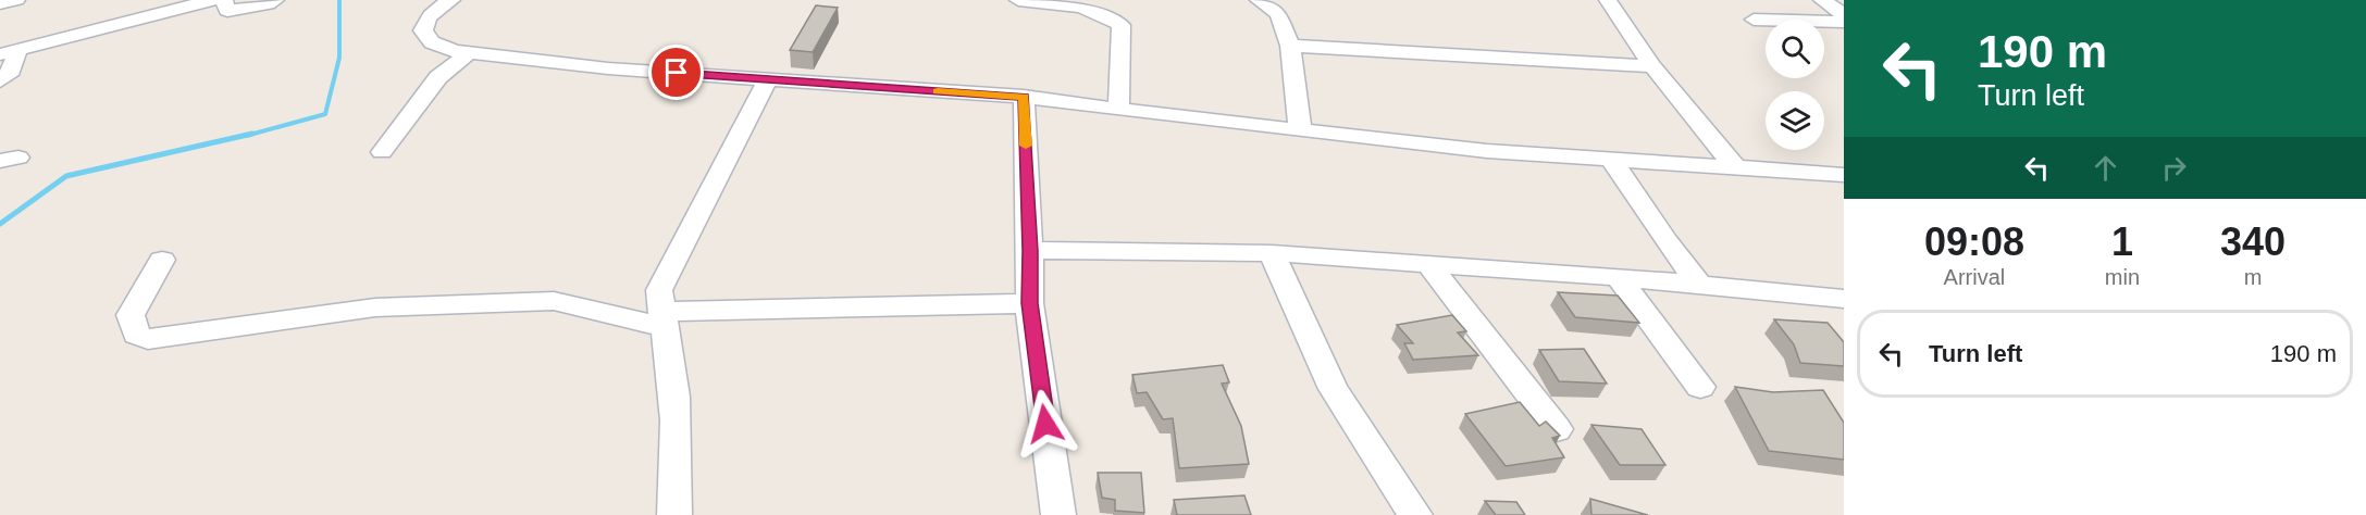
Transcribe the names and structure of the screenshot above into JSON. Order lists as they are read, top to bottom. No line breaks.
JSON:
{"page":{"turn":["190 m","Turn left"],"eta":["09:08","Arrival","1","min","340","m"],"list":[{"name":"Turn left","value":"190 m"}]}}
